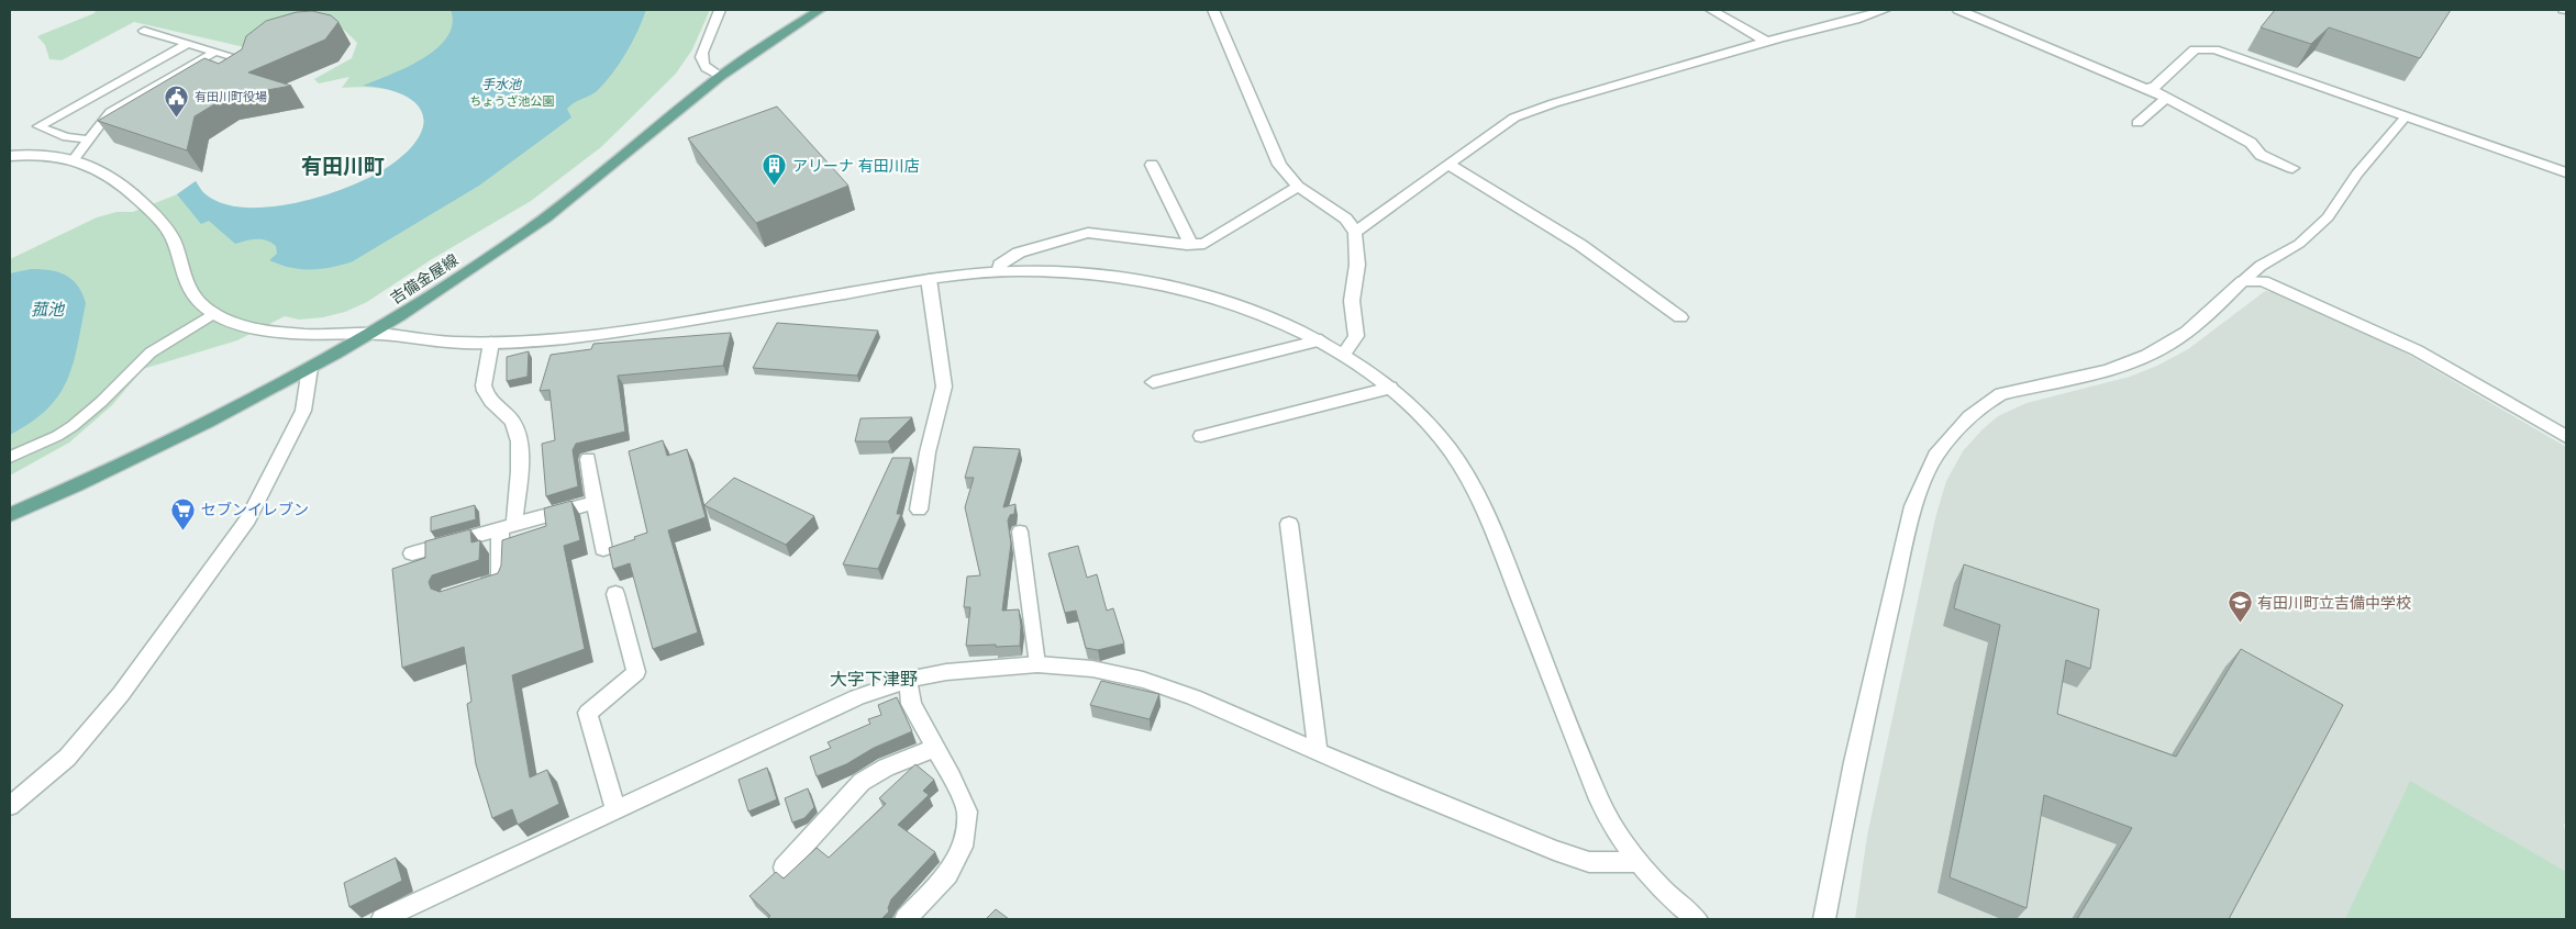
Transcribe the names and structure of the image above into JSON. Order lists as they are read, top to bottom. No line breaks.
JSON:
{"streets":{"main road":["吉備金屋線"]},"districts":["有田川町","大字下津野"],"water":["手水池","菰池"],"parks":["ちょうざ池公園"],"places":{"public building":["有田川町役場"],"building":["アリーナ 有田川店"],"supermarket":["セブンイレブン"],"school or university":["有田川町立吉備中学校"]}}
